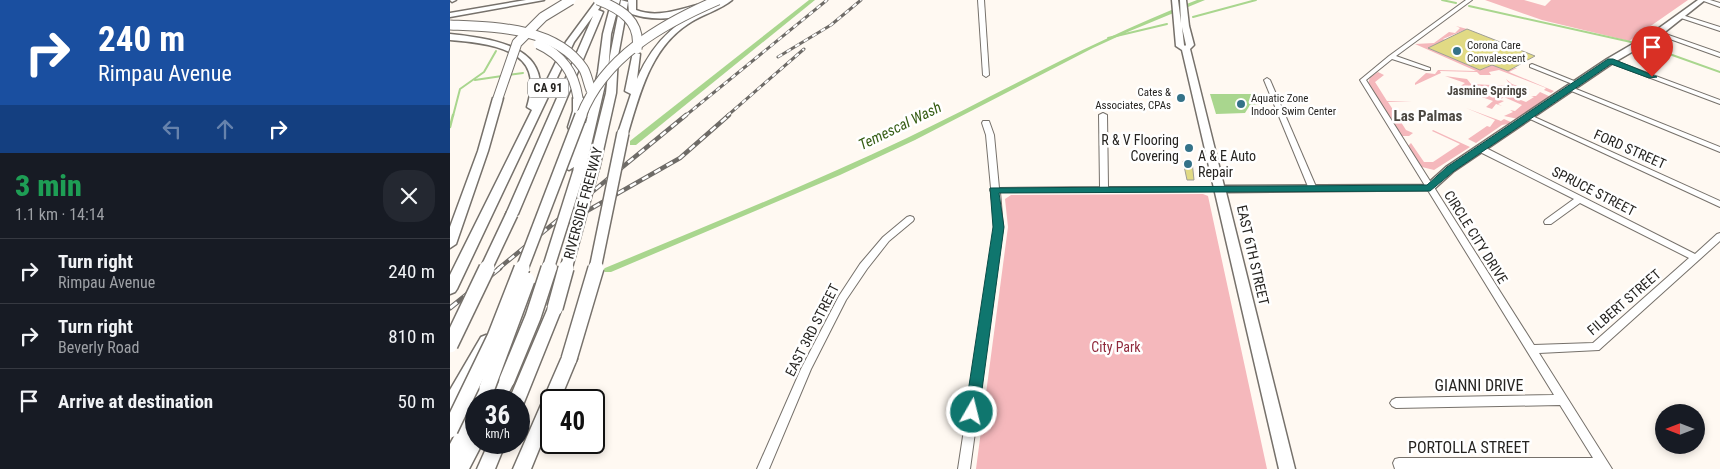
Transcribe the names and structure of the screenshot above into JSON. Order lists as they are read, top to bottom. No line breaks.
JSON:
{"streets":{"highway":["CA 91","RIVERSIDE FREEWAY"],"main road":["EAST 6TH STREET"],"street":["FORD STREET","SPRUCE STREET","CIRCLE CITY DRIVE","FILBERT STREET","EAST 3RD STREET","GIANNI DRIVE","PORTOLLA STREET"]},"crossings":[["SPRUCE STREET","FILBERT STREET"],["CIRCLE CITY DRIVE","FILBERT STREET"],["CIRCLE CITY DRIVE","GIANNI DRIVE"]],"districts":["Jasmine Springs","Las Palmas"],"water":["Temescal Wash"],"parks":["City Park"],"places":["Corona Care Convalescent","Cates & Associates, CPAs","Aquatic Zone Indoor Swim Center","R & V Flooring Covering","A & E Auto Repair"],"north":"left","page":{"turn":["240 m","Rimpau Avenue"],"heading":["3 min","1.1 km · 14:14"],"list":[{"name":"Turn right","note":"Rimpau Avenue","value":"240 m"},{"name":"Turn right","note":"Beverly Road","value":"810 m"},{"name":"Arrive at destination","value":"50 m"}],"speed":"36 km/h","limit":"40"}}
